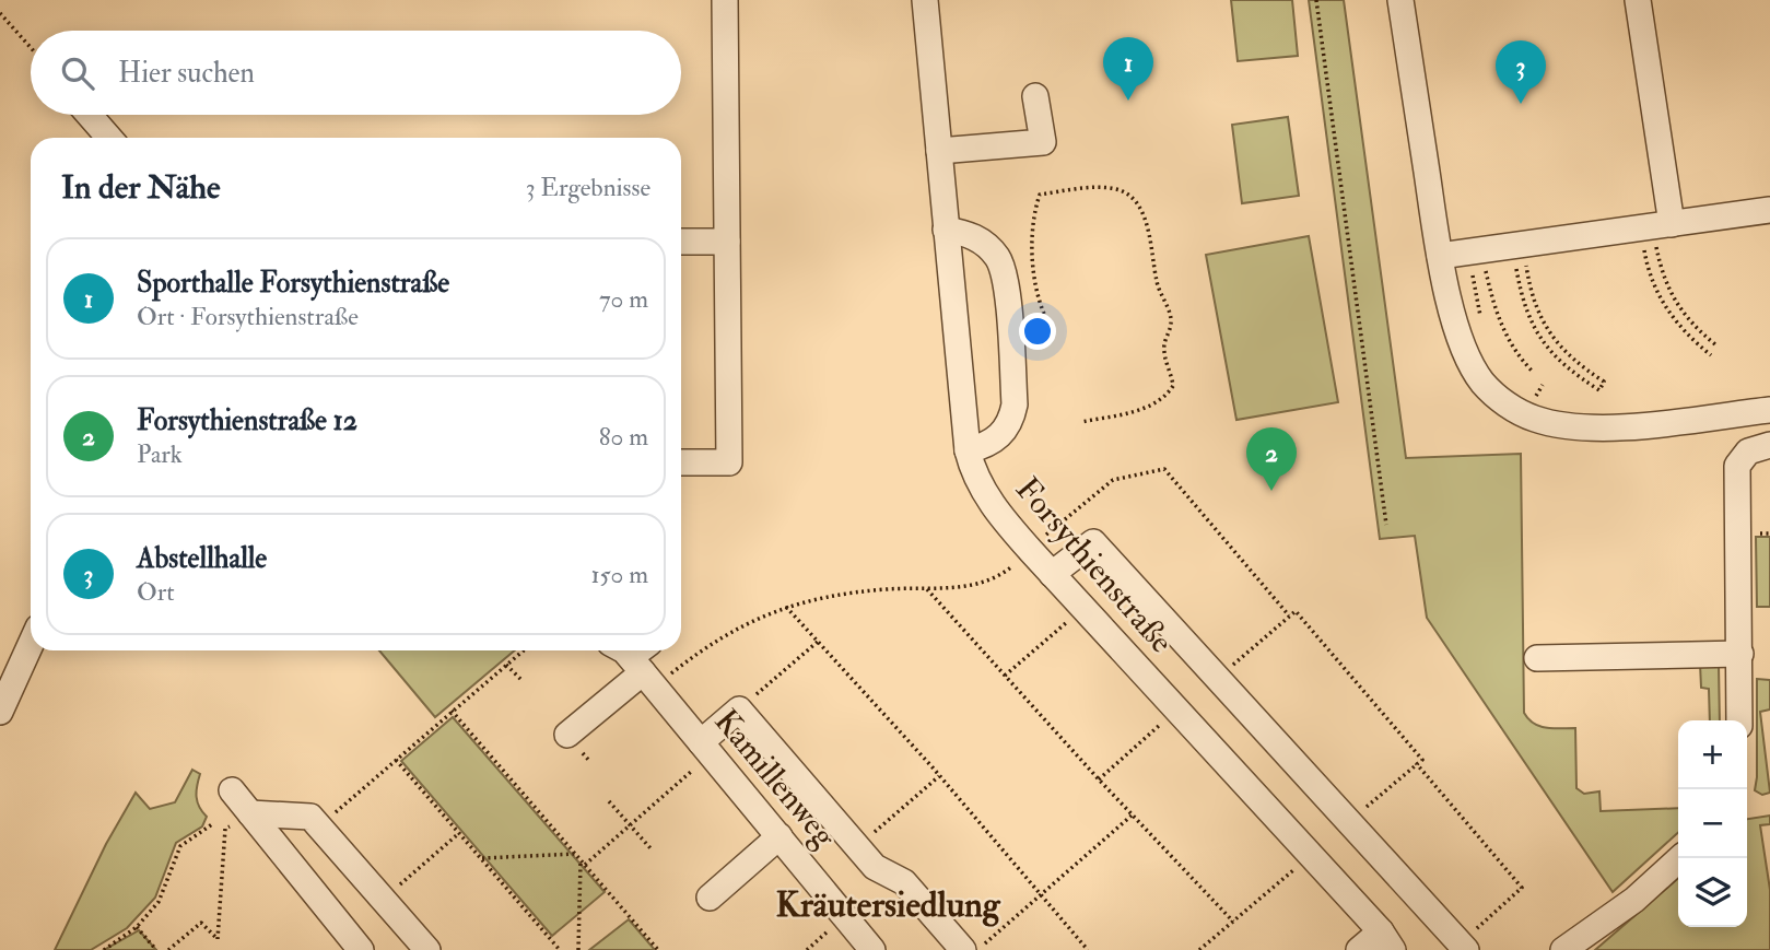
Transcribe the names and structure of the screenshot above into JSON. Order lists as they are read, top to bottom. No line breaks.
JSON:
{"streets":{"street":["Forsythienstraße","Kamillenweg"]},"districts":["Kräutersiedlung"],"page":{"search":"Hier suchen","pins":["1","3","2"],"heading":["In der Nähe","3 Ergebnisse"],"list":[{"mark":"1","name":"Sporthalle Forsythienstraße","note":"Ort · Forsythienstraße","value":"70 m"},{"mark":"2","name":"Forsythienstraße 12","note":"Park","value":"80 m"},{"mark":"3","name":"Abstellhalle","note":"Ort","value":"150 m"}],"map_buttons":["+","−"]}}
